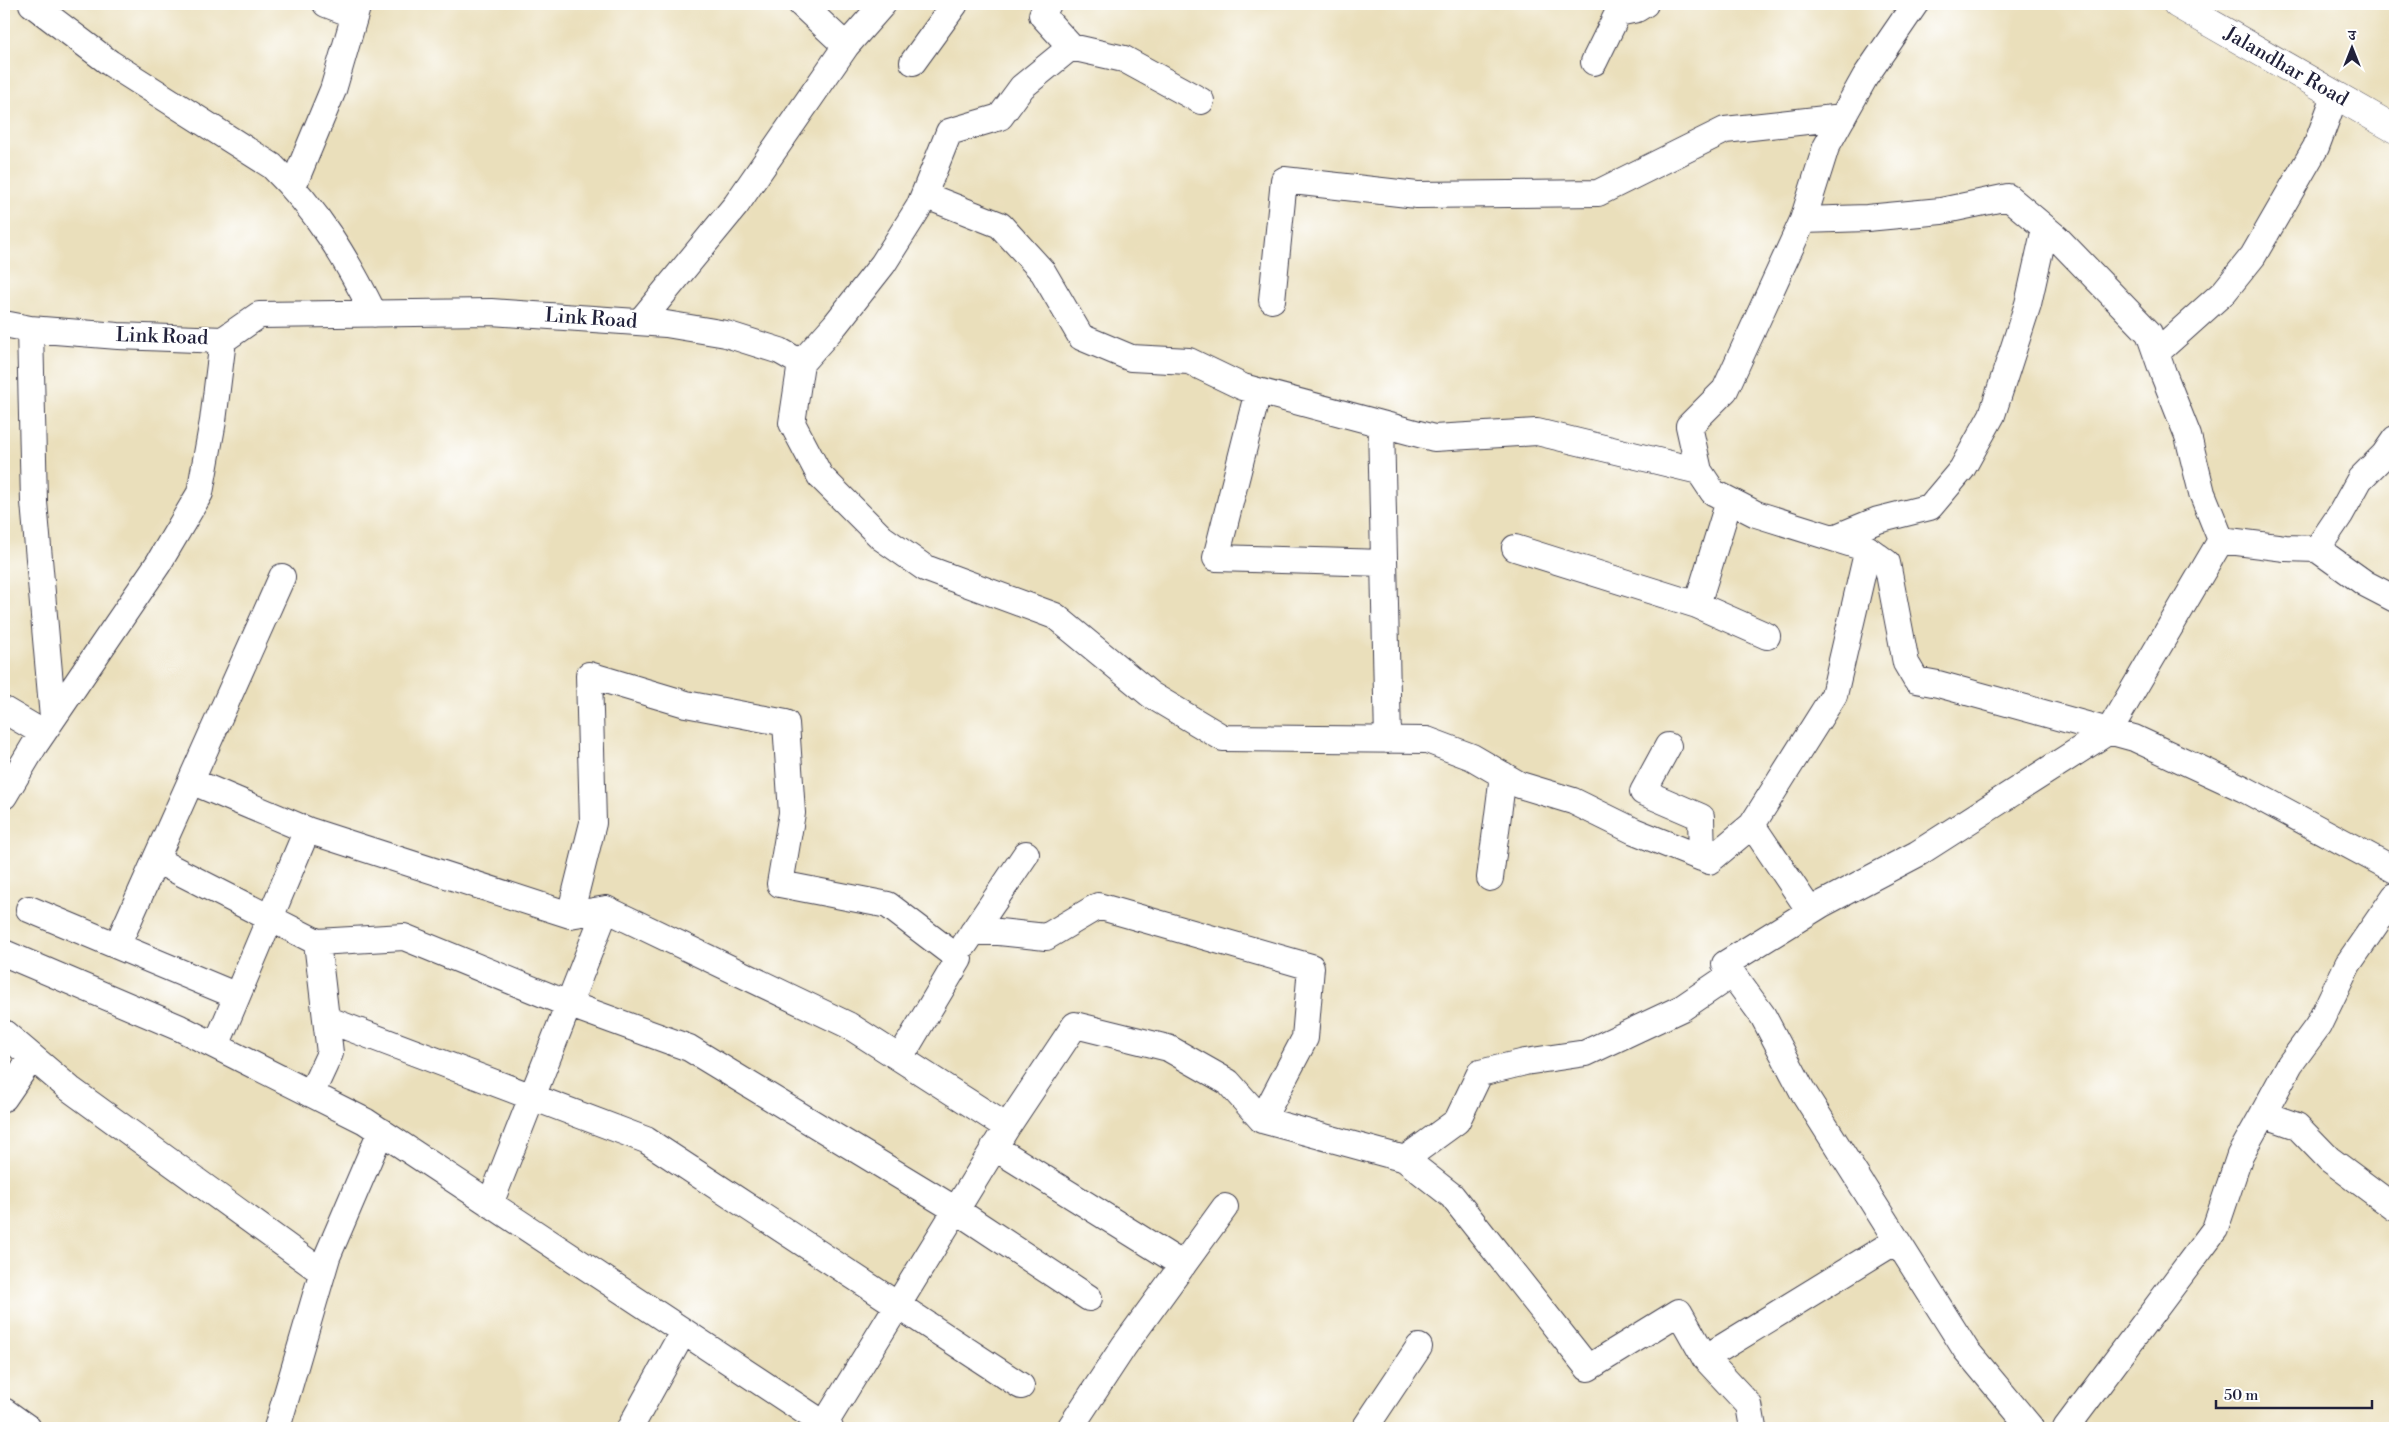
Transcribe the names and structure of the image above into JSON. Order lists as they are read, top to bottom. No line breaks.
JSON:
{"streets":{"main road":["Jalandhar Road"],"street":["Link Road"]},"scale_bar":"50 m","north":"top"}
